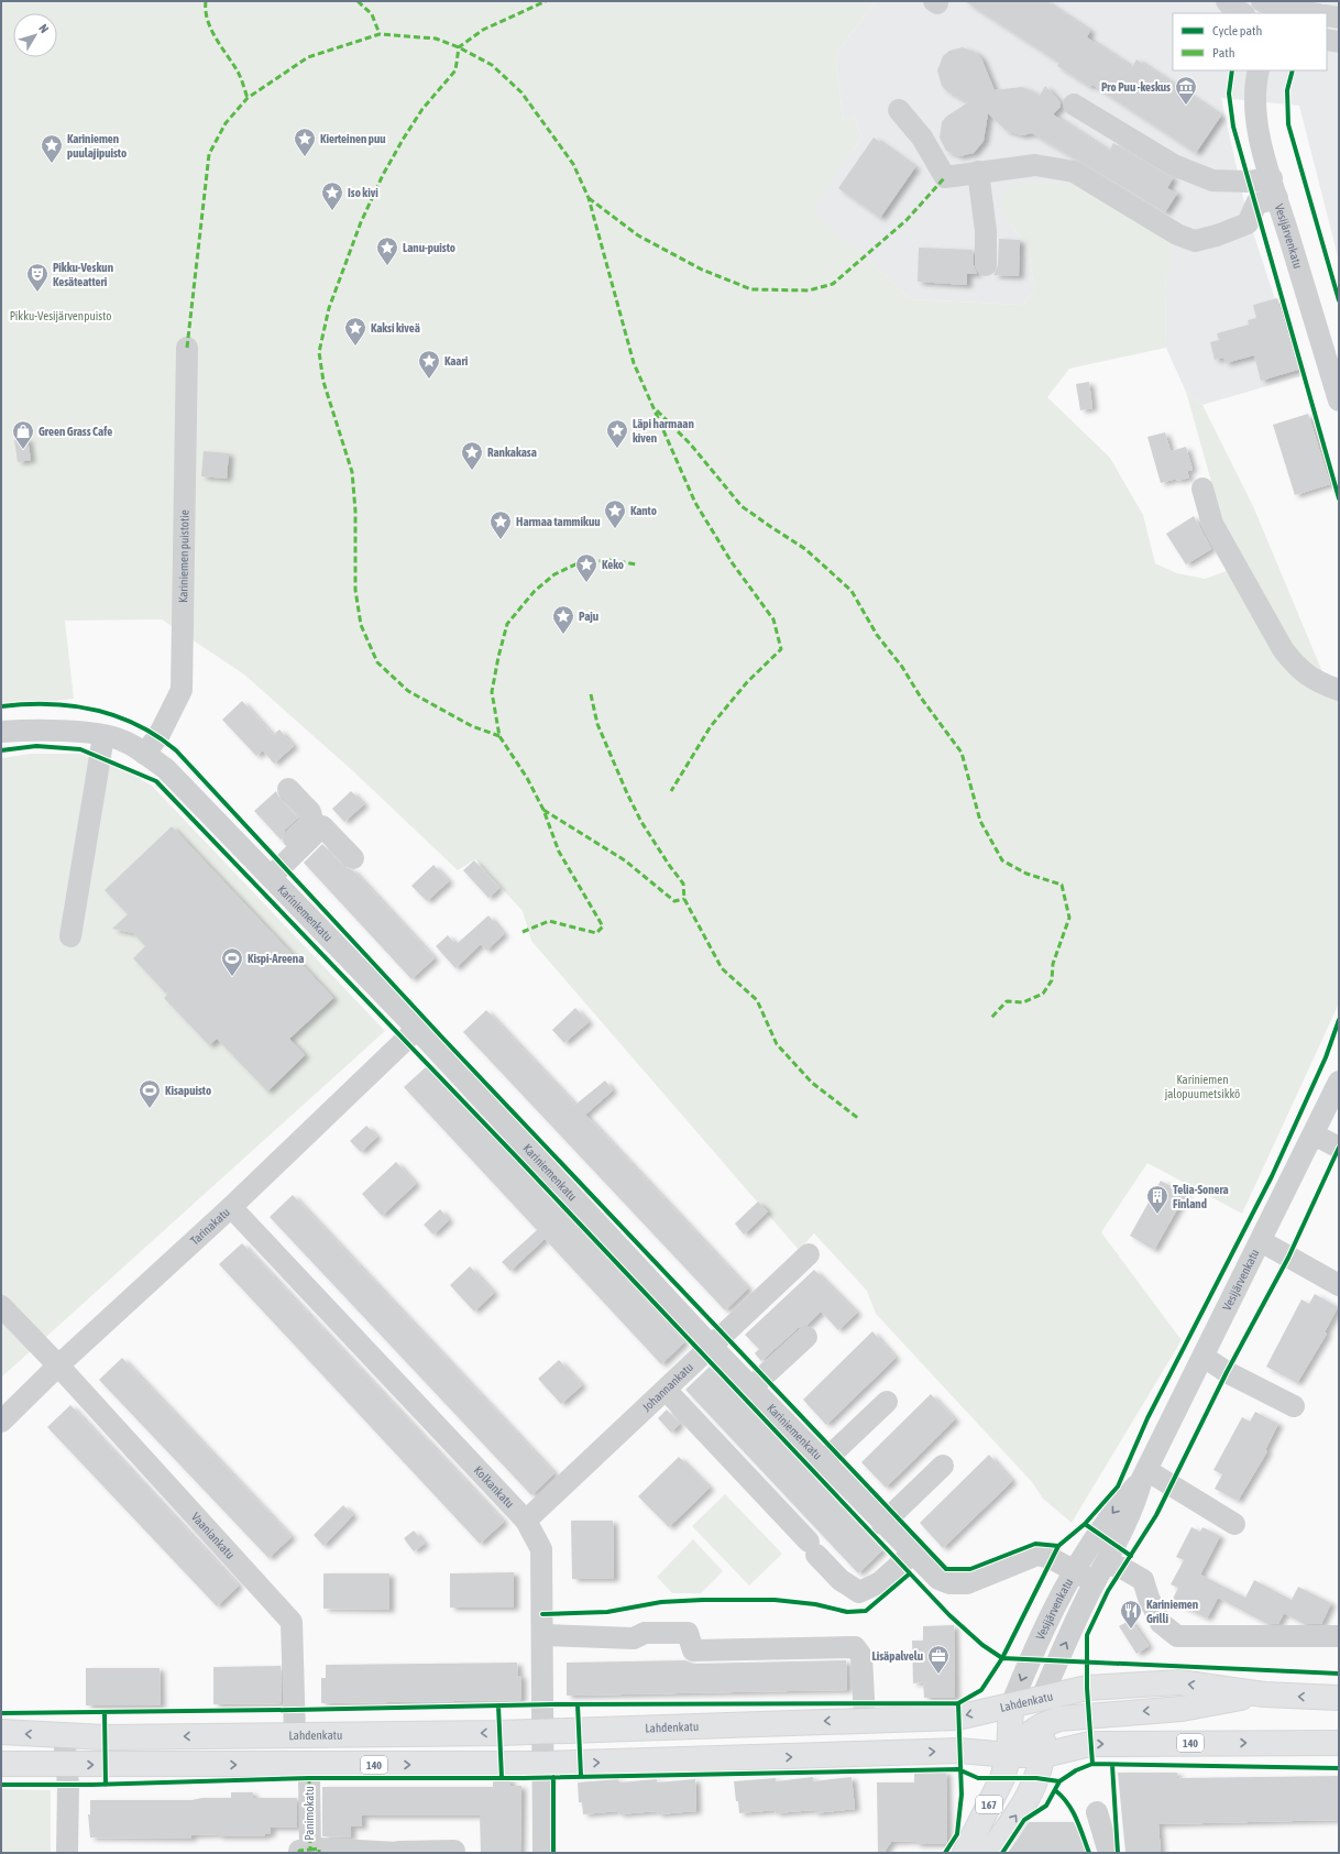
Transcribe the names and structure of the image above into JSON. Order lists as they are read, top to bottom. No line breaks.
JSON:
{"streets":{"main road":["Vesijärvenkatu","Lahdenkatu","140","167"],"street":["Kariniemen puistotie","Kariniemenkatu","Tarinakatu","Johannankatu","Kolkankatu","Vaaniankatu","Panimokatu"]},"crossings":[["Vesijärvenkatu","Kariniemenkatu"],["Vesijärvenkatu","Lahdenkatu"],["Vesijärvenkatu","140"],["Kariniemen puistotie","Kariniemenkatu"],["Kariniemenkatu","Tarinakatu"],["Kariniemenkatu","Johannankatu"],["Tarinakatu","Kolkankatu"],["Tarinakatu","Vaaniankatu"],["Johannankatu","Kolkankatu"],["Kolkankatu","Lahdenkatu"],["Kolkankatu","140"],["Vaaniankatu","Lahdenkatu"]],"parks":["Pikku-Vesijärvenpuisto","Kariniemen jalopuumetsikkö"],"places":{"museum":["Pro Puu -keskus"],"place":["Kierteinen puu","Kariniemen puulajipuisto","Iso kivi","Lanu-puisto","Kaksi kiveä","Kaari","Läpi harmaan kiven","Rankakasa","Kanto","Harmaa tammikuu","Keko","Paju"],"theatre":["Pikku-Veskun Kesäteatteri"],"shop":["Green Grass Cafe"],"sports":["Kispi-Areena","Kisapuisto"],"building":["Telia-Sonera Finland"],"restaurant":["Kariniemen Grilli"],"office":["Lisäpalvelu"]},"legend":["Cycle path","Path"],"north":"top right"}
